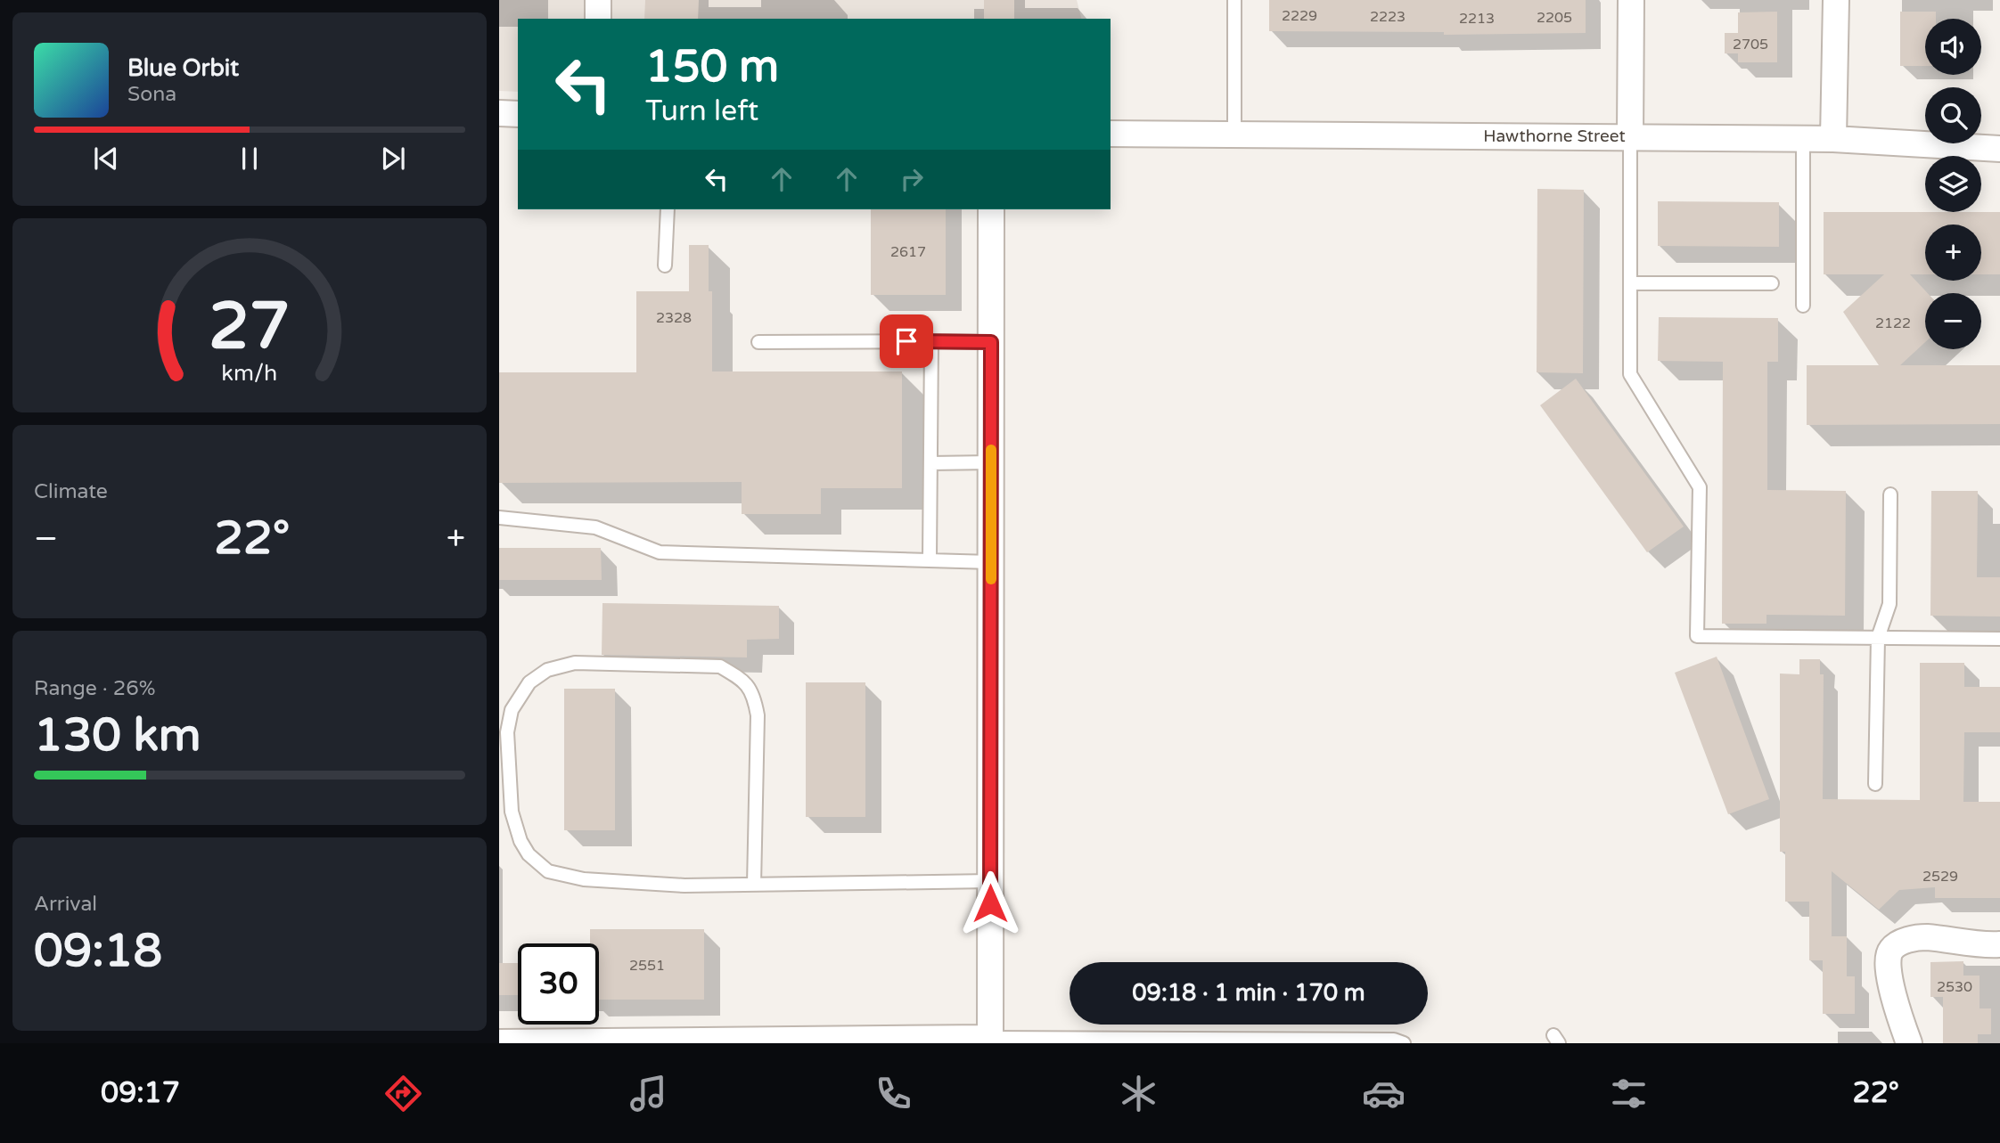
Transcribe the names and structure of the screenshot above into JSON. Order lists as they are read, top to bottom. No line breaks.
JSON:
{"streets":{"street":["Hawthorne Street"]},"house_numbers":["2229","2223","2205","2213","2705","2617","2328","2122","2529","2551","2530"],"page":{"map_buttons":["+","−"],"turn":["150 m","Turn left"],"song":["Blue Orbit","Sona"],"tile":["Climate",["Range · 26%","130 km"],["Arrival","09:18"]],"heat":["−","22°","+"],"limit":"30","trip":"09:18 · 1 min · 170 m","tabs":["09:17","22°"],"gauge":["27","km/h"]}}
